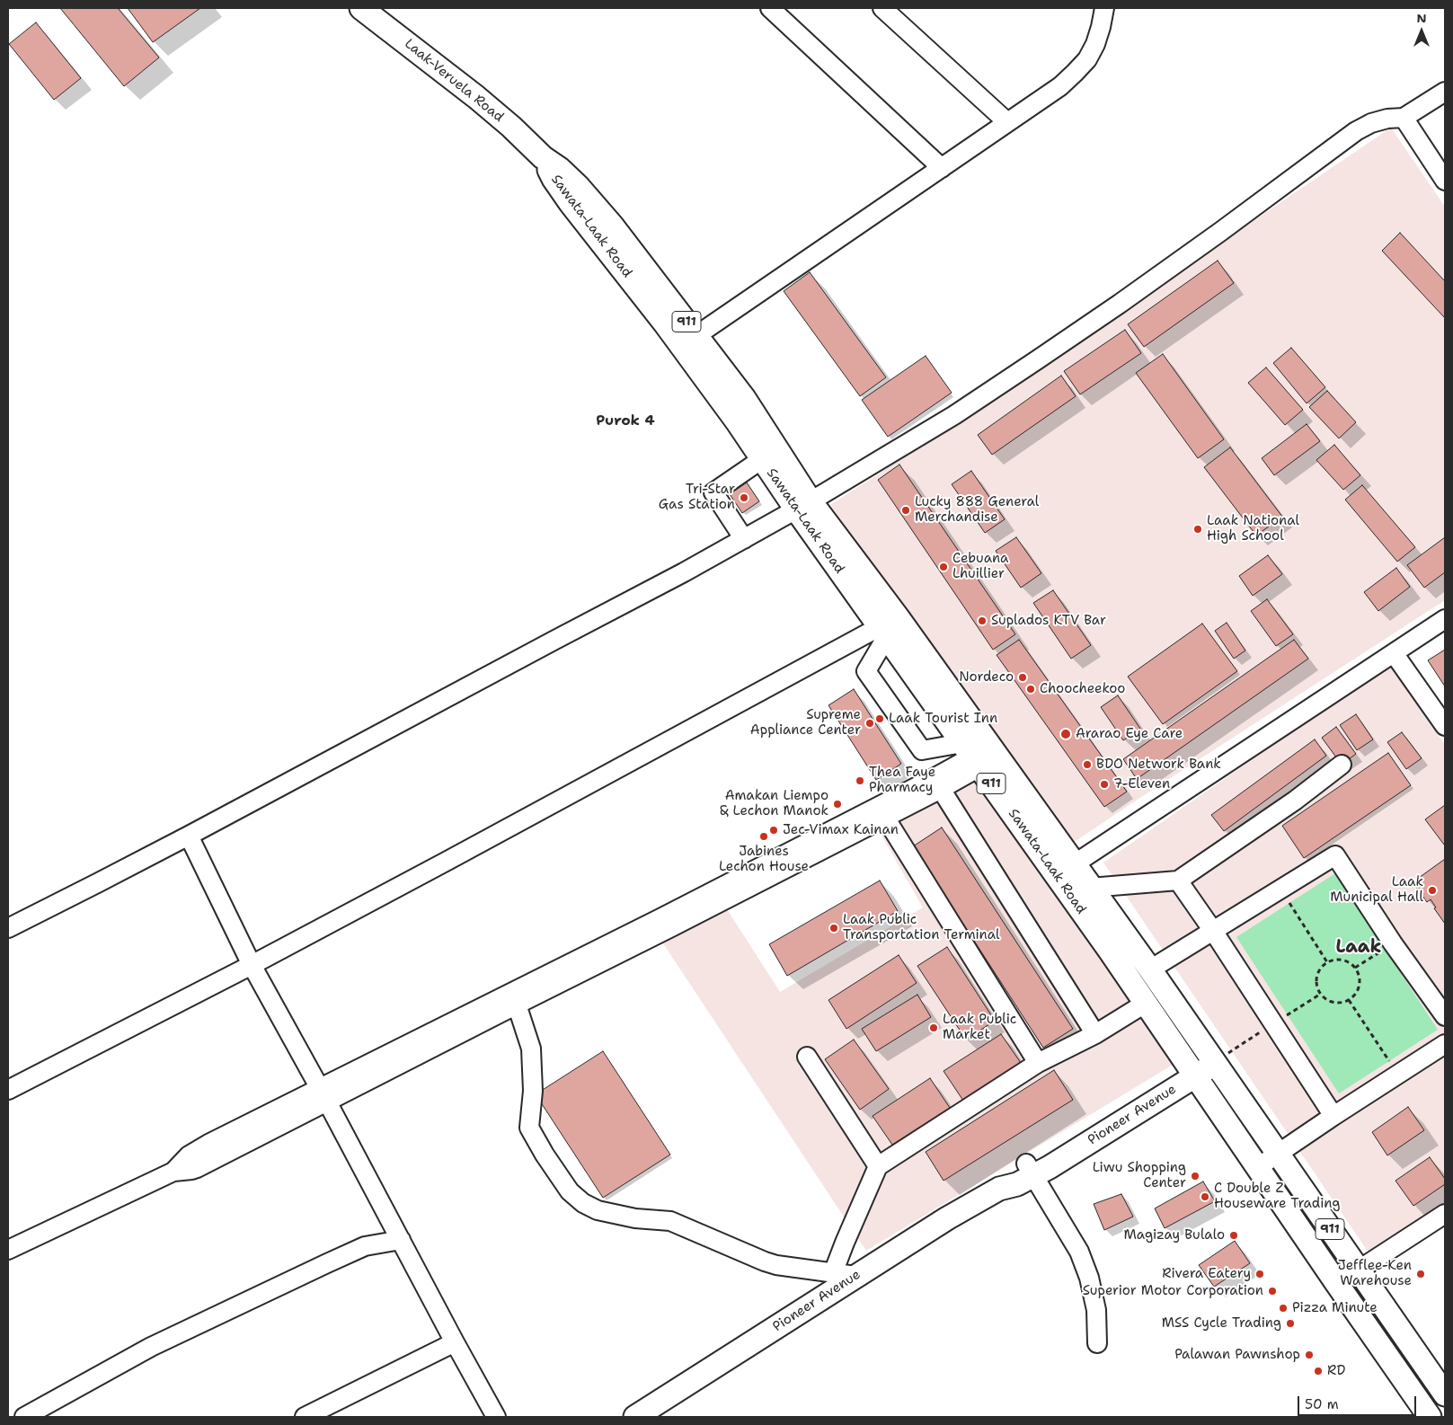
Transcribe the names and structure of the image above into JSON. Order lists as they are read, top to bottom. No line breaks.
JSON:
{"streets":{"main road":["Laak-Veruela Road","Sawata-Laak Road","911","Pioneer Avenue"]},"crossings":[["Laak-Veruela Road","Sawata-Laak Road"],["Sawata-Laak Road","Pioneer Avenue"]],"districts":["Purok 4","Laak"],"places":["Tri-Star Gas Station","Lucky 888 General Merchandise","Laak National High School","Cebuana Lhuillier","Suplados KTV Bar","Nordeco","Choocheekoo","Laak Tourist Inn","Supreme Appliance Center","Ararao Eye Care","BDO Network Bank","Thea Faye Pharmacy","7-Eleven","Amakan Liempo & Lechon Manok","Jec-Vimax Kainan","Jabines Lechon House","Laak Municipal Hall","Laak Public Transportation Terminal","Laak Public Market","Liwu Shopping Center","C Double Z Houseware Trading","Magizay Bulalo","Rivera Eatery","Jefflee-Ken Warehouse","Superior Motor Corporation","Pizza Minute","MSS Cycle Trading","Palawan Pawnshop","RD"],"scale_bar":"50 m","north":"top"}
